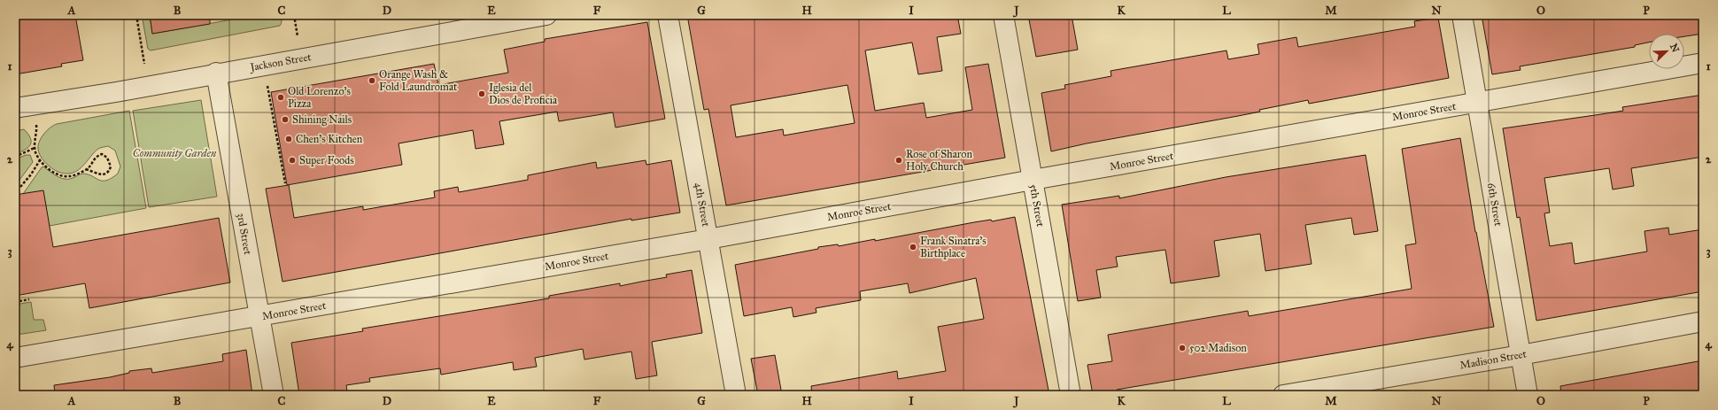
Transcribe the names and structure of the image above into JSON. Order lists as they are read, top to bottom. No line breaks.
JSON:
{"streets":{"street":["Jackson Street","Monroe Street","4th Street","6th Street","5th Street","3rd Street","Madison Street"]},"crossings":[["Jackson Street","3rd Street"],["Monroe Street","4th Street"],["Monroe Street","6th Street"],["Monroe Street","5th Street"],["Monroe Street","3rd Street"],["6th Street","Madison Street"]],"parks":["Community Garden"],"places":["Orange Wash & Fold Laundromat","Iglesia del Dios de Proficia","Old Lorenzo’s Pizza","Shining Nails","Chen's Kitchen","Super Foods","Rose of Sharon Holy Church","Frank Sinatra's Birthplace","502 Madison"],"north":"top right","grid":{"columns":["A","B","C","D","E","F","G","H","I","J","K","L","M","N","O","P"],"rows":["1","2","3","4"]}}
